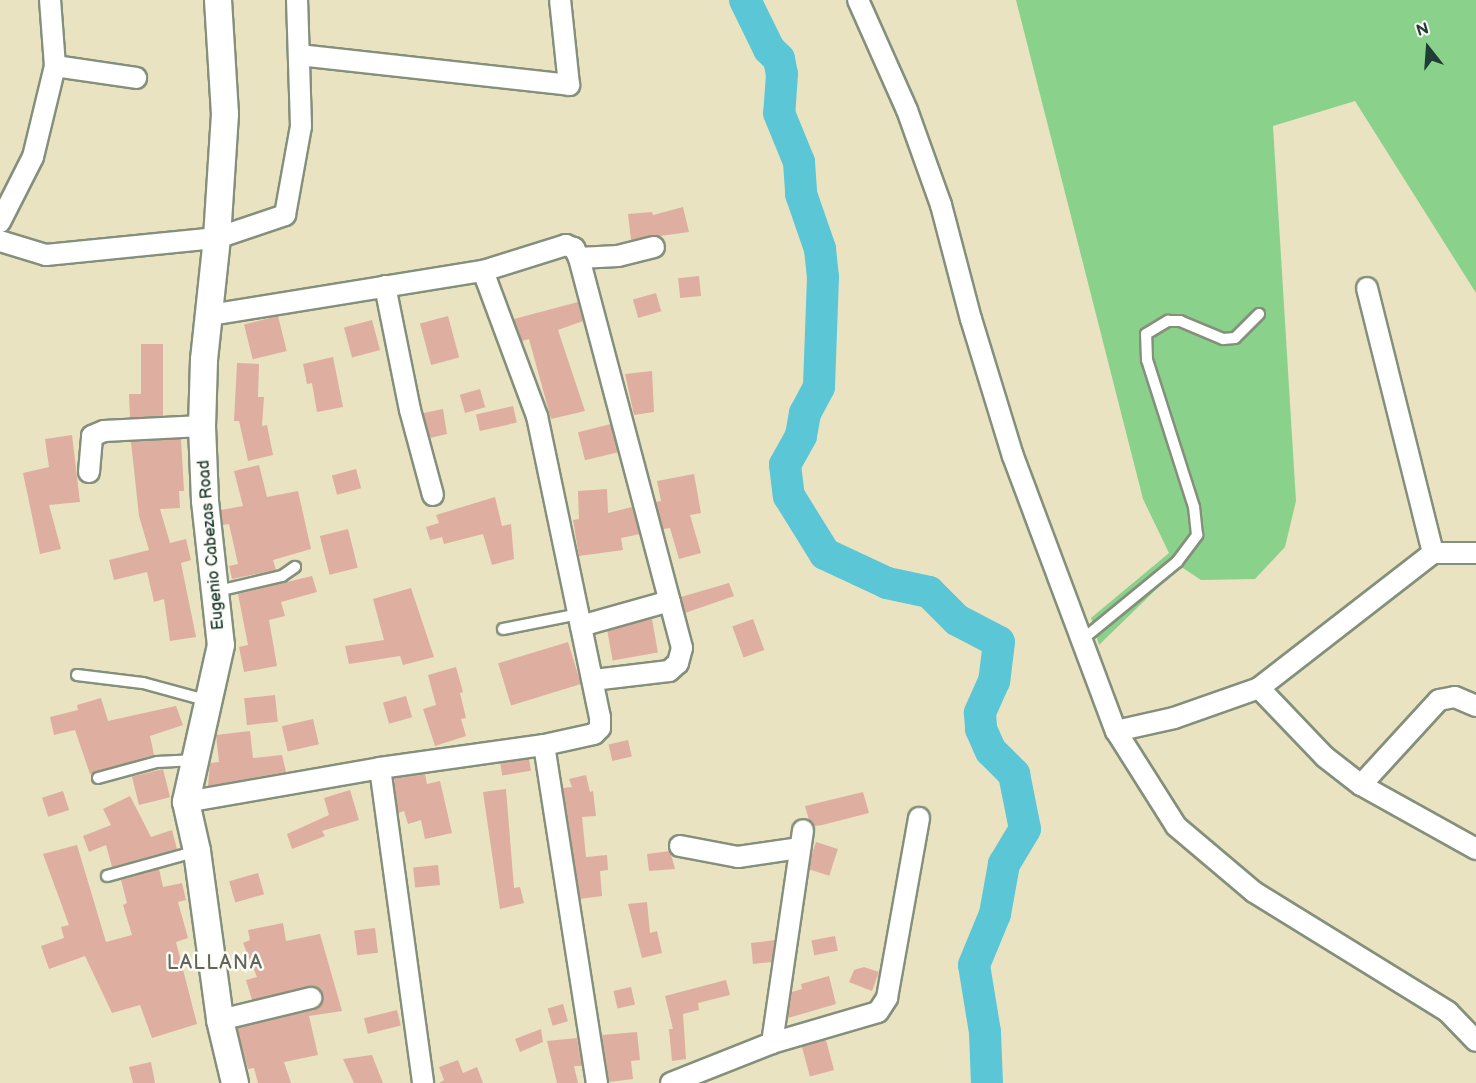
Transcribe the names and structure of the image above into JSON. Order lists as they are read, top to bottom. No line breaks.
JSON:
{"streets":{"street":["Eugenio Cabezas Road"]},"districts":["LALLANA"],"north":"top"}
